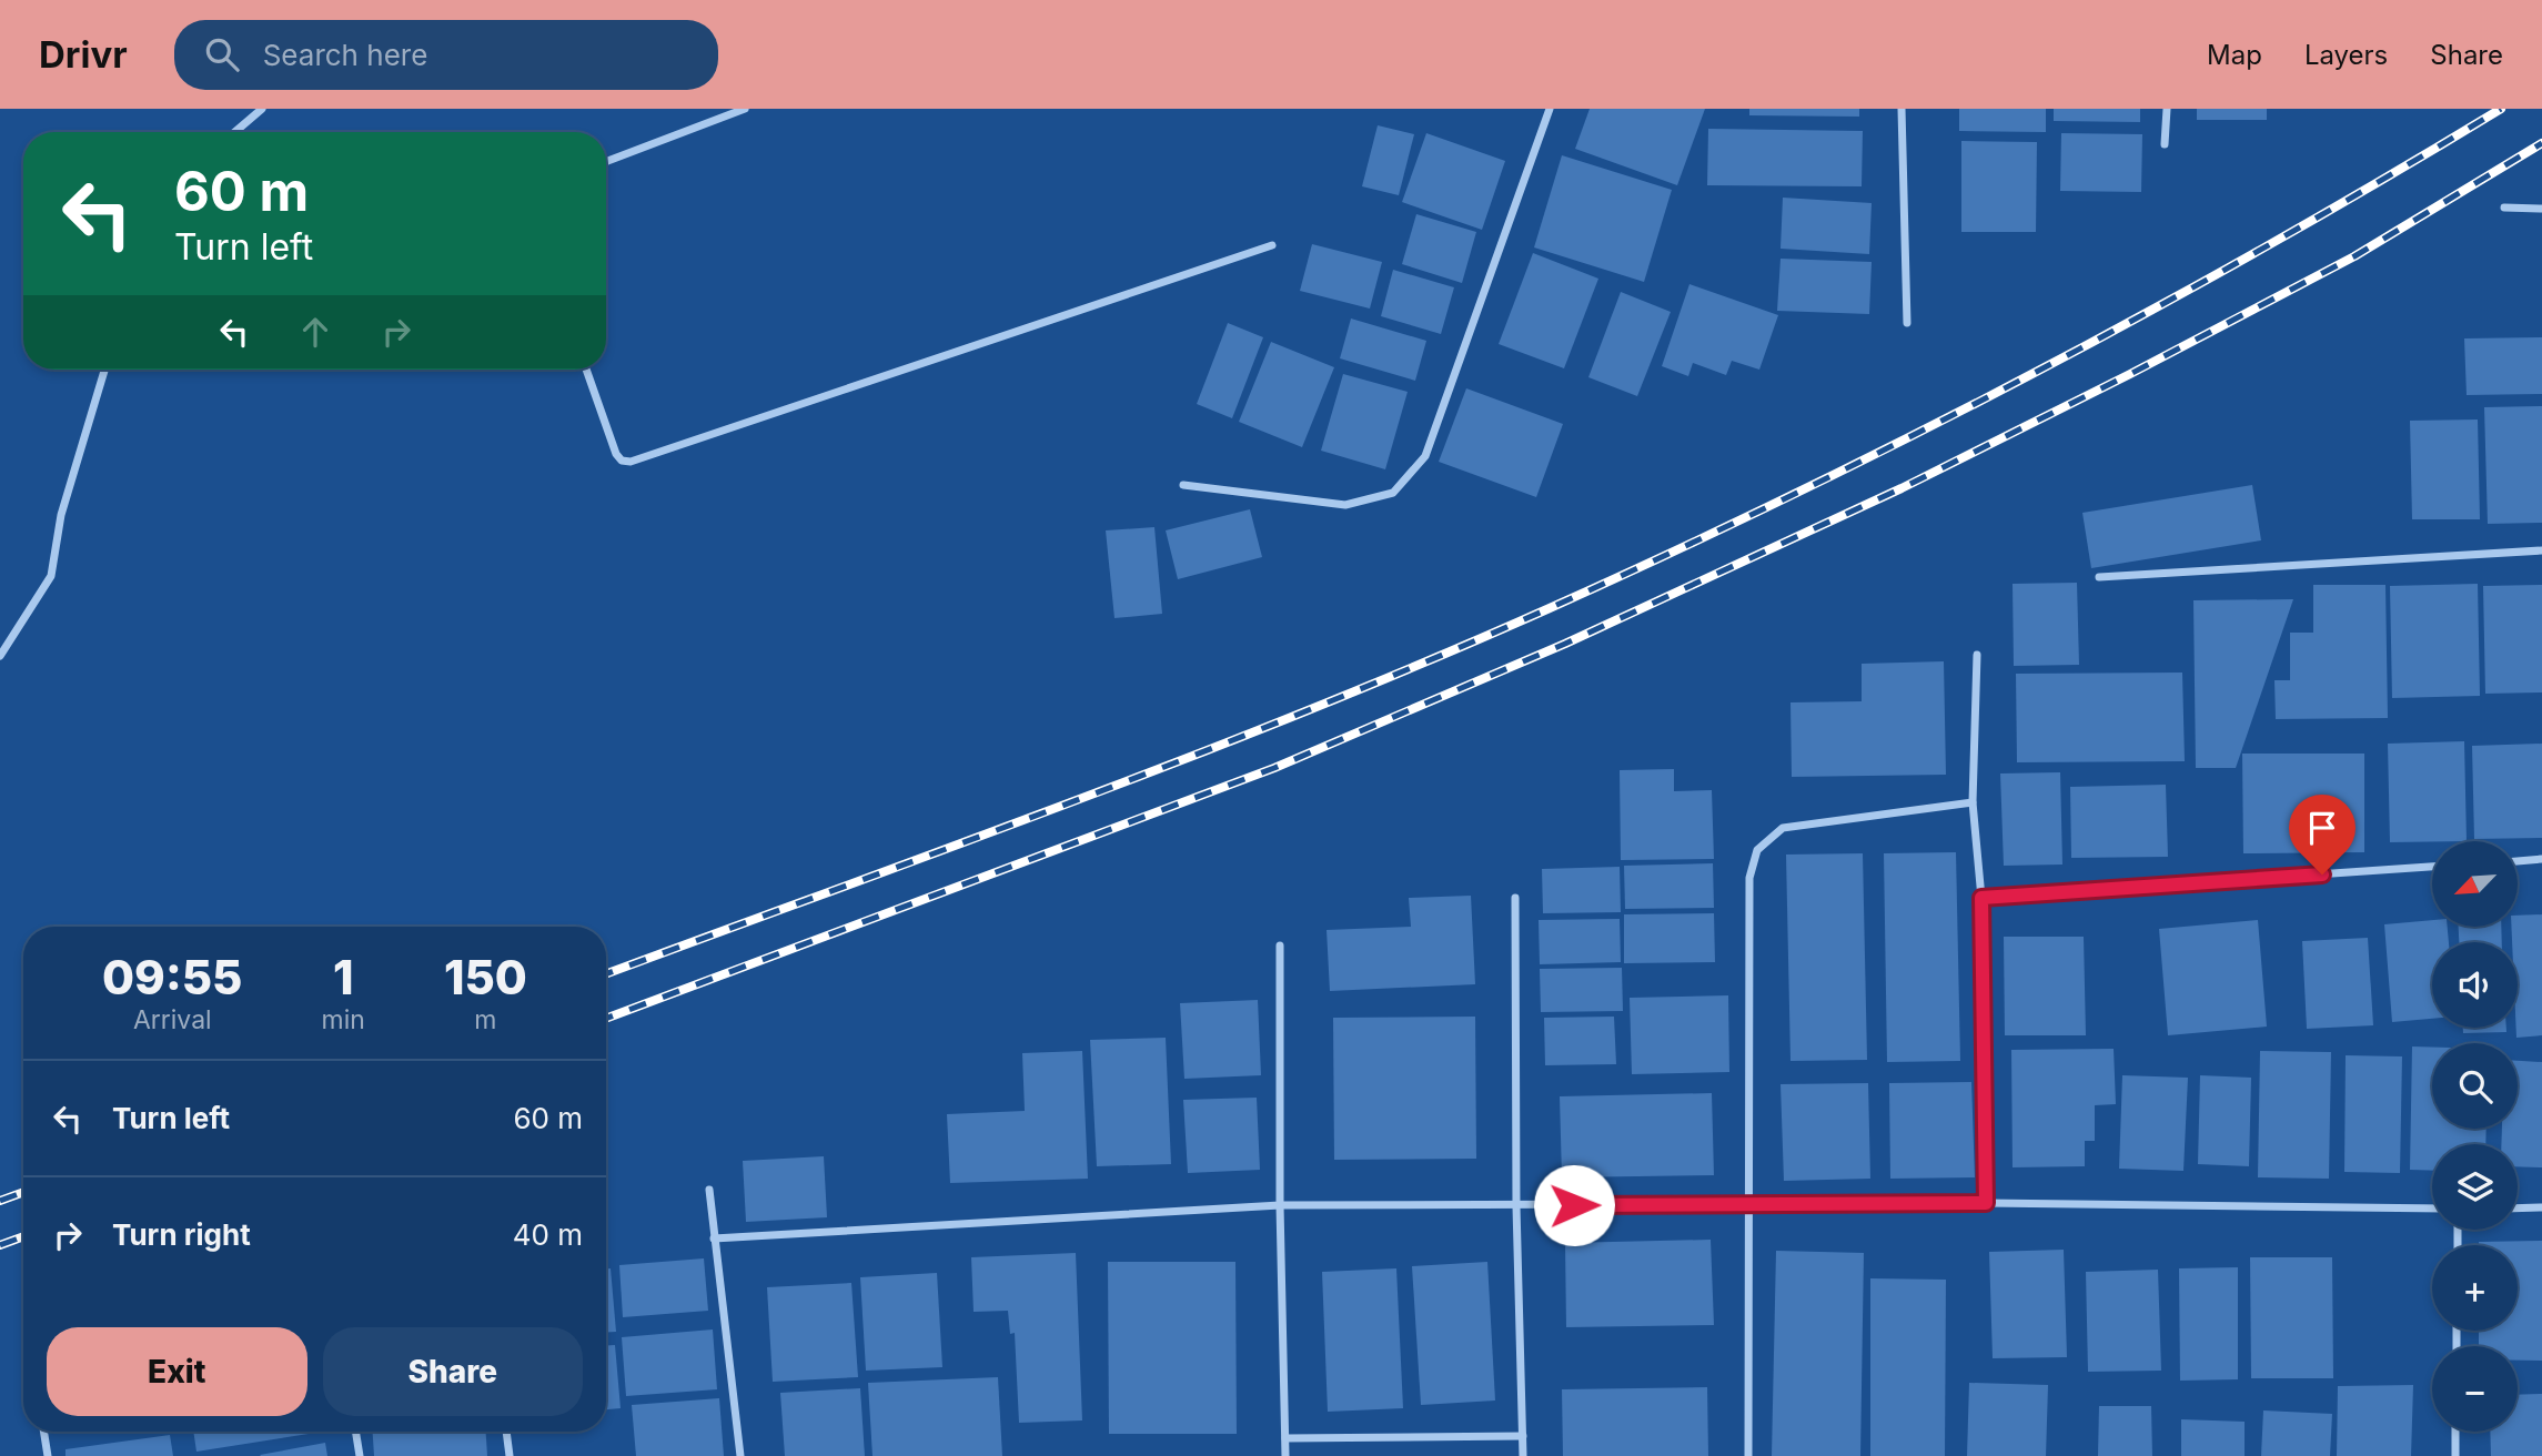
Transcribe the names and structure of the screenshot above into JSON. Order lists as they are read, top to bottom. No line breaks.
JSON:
{"north":"bottom left","page":{"header":"Drivr","search":"Search here","nav":["Map","Layers","Share"],"turn":["60 m","Turn left"],"map_buttons":["+","−"],"eta":["09:55","Arrival","1","min","150","m"],"list":[{"name":"Turn left","value":"60 m"},{"name":"Turn right","value":"40 m"}],"buttons":["Exit","Share"]}}
